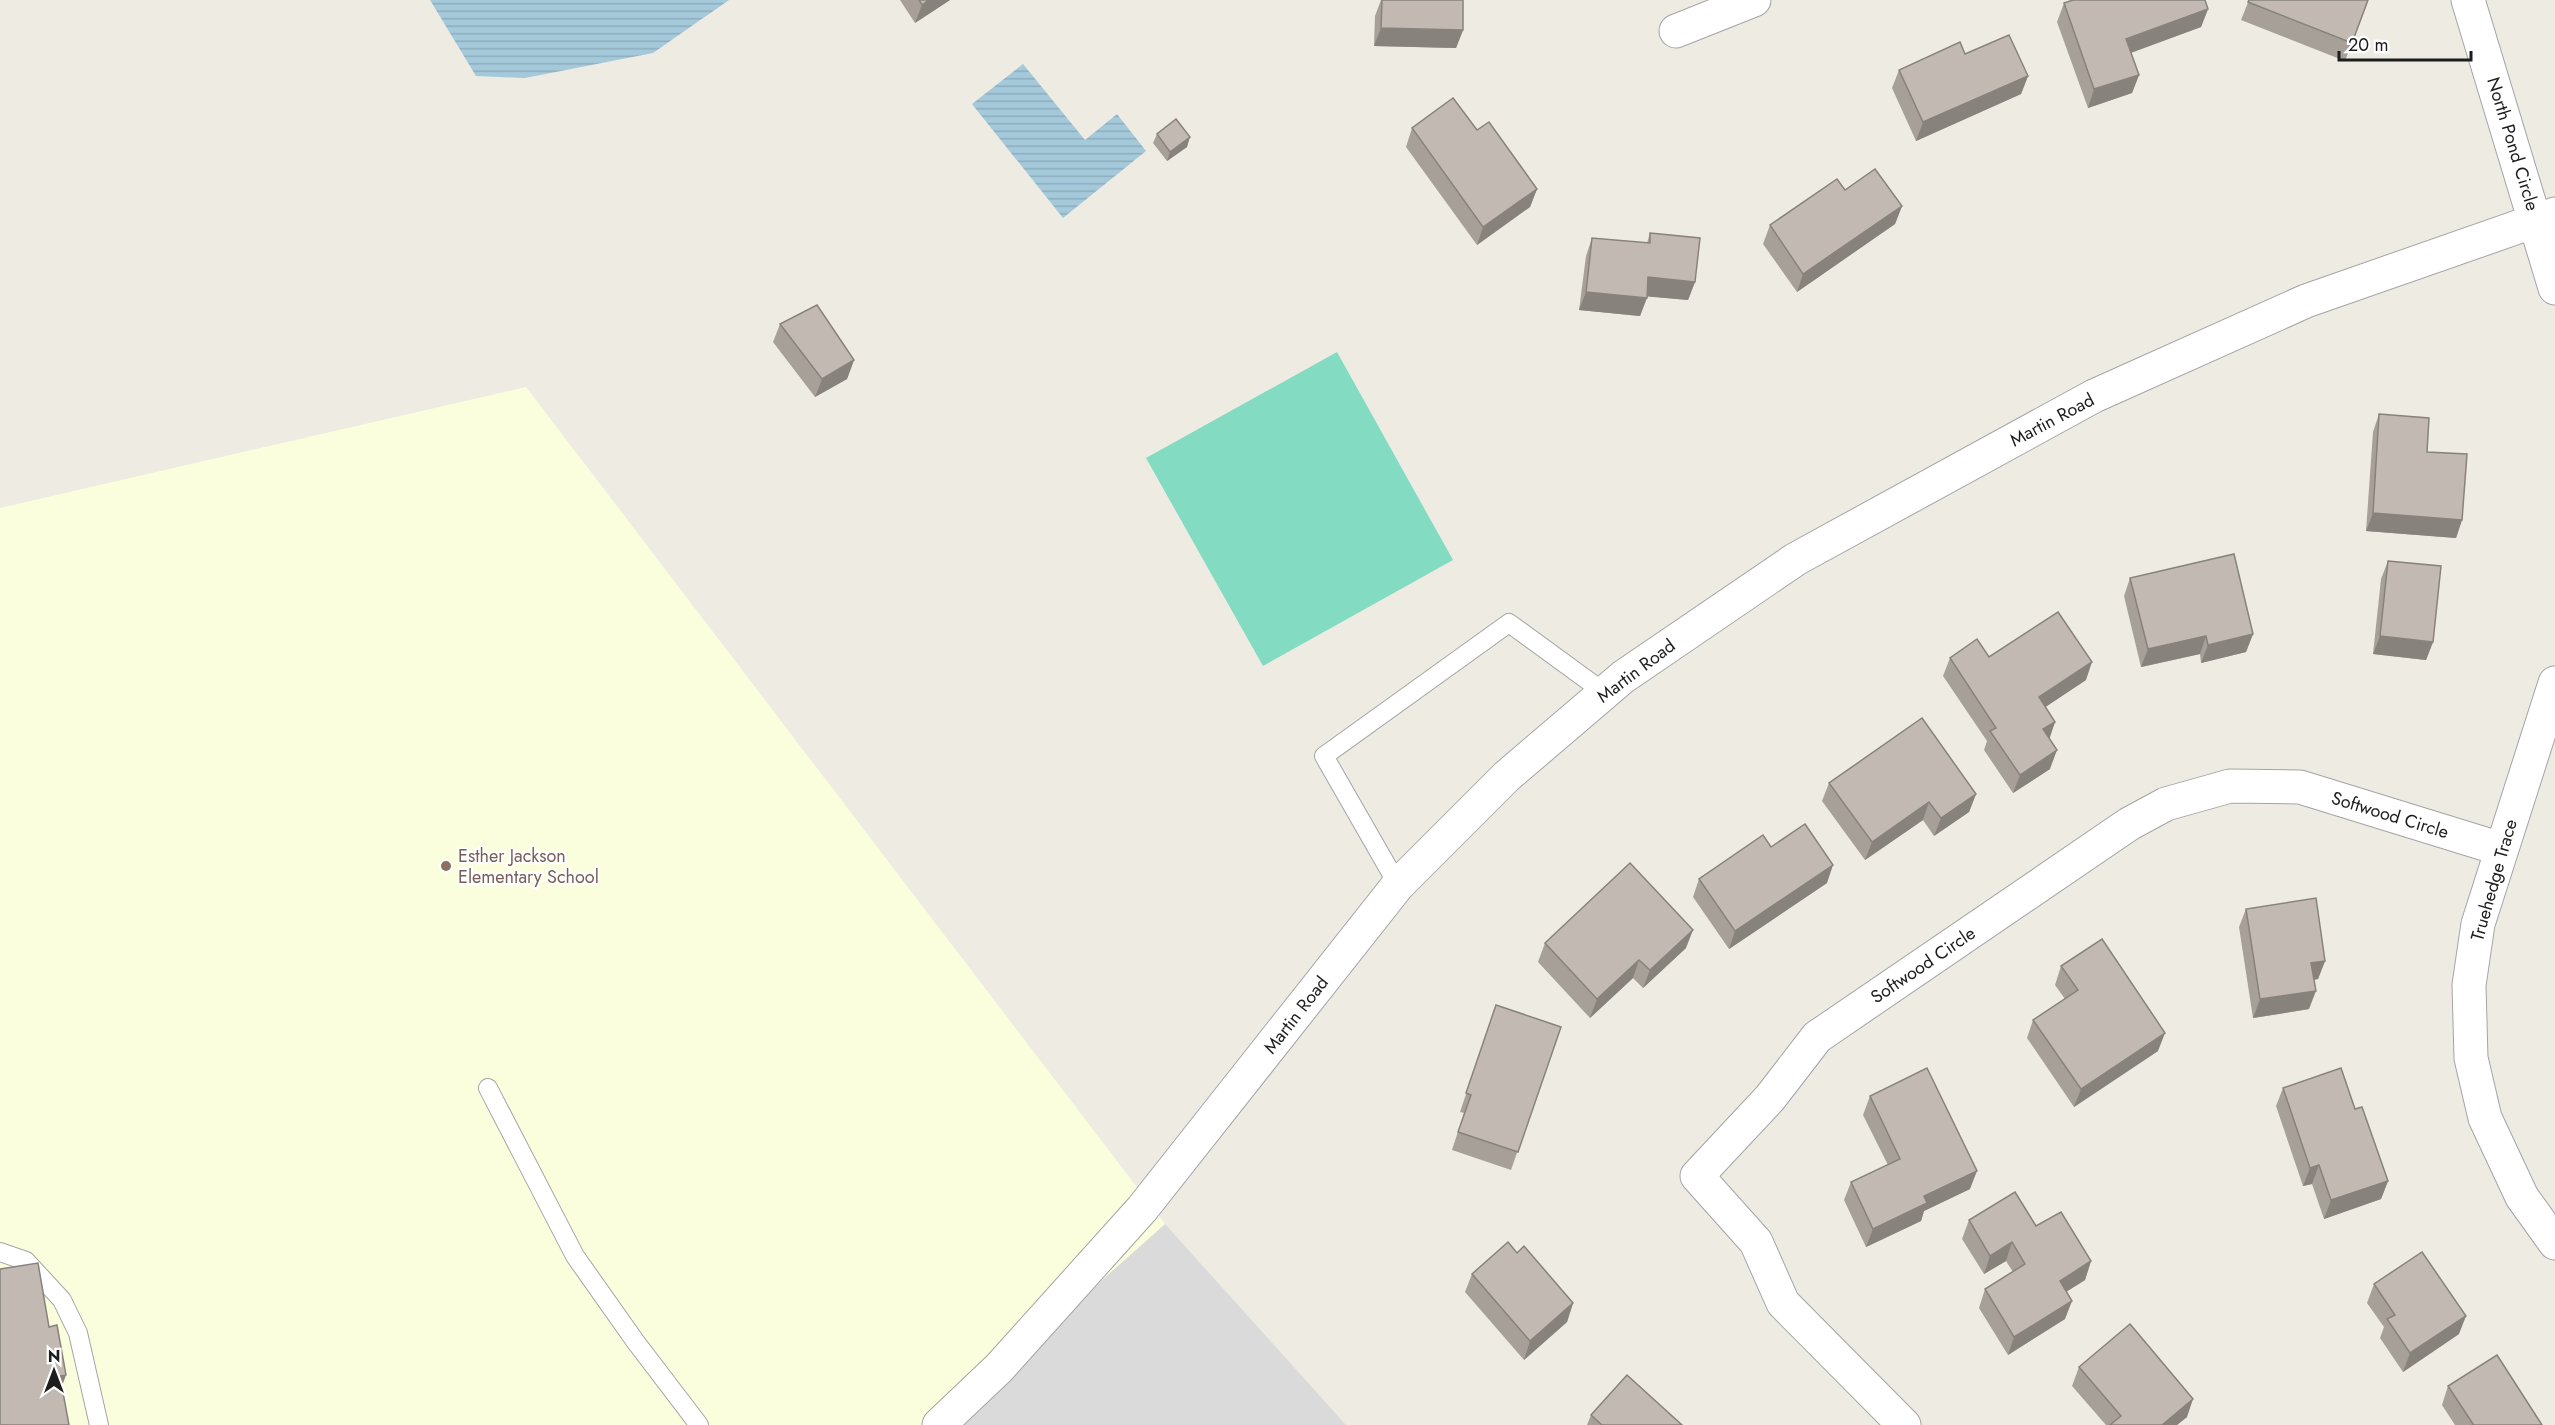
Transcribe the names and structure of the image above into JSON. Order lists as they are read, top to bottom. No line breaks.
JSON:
{"streets":{"street":["North Pond Circle","Martin Road","Softwood Circle","Truehedge Trace"]},"crossings":[["North Pond Circle","Martin Road"],["Softwood Circle","Truehedge Trace"]],"places":["Esther Jackson Elementary School"],"scale_bar":"20 m","north":"top"}
